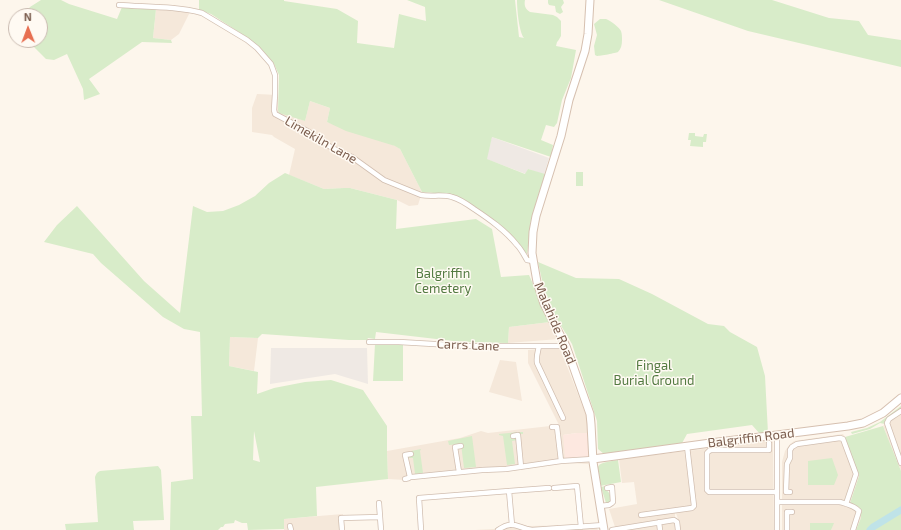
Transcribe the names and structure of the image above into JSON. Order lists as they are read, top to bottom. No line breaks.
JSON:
{"streets":{"main road":["Malahide Road","Balgriffin Road"],"street":["Limekiln Lane","Carrs Lane"]},"crossings":[["Limekiln Lane","Malahide Road"],["Malahide Road","Carrs Lane"],["Malahide Road","Balgriffin Road"]],"parks":["Balgriffin Cemetery","Fingal Burial Ground"],"north":"top"}
